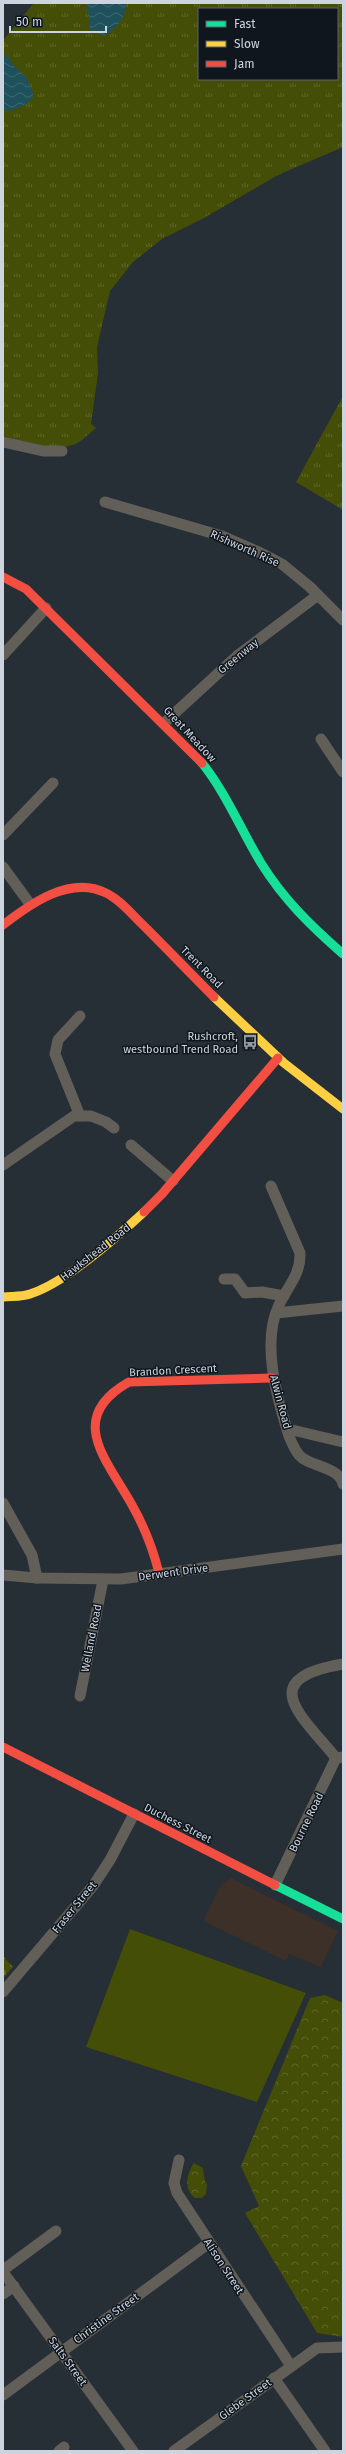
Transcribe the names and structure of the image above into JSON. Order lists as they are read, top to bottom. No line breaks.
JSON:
{"streets":{"street":["Rishworth Rise","Greenway","Great Meadow","Trent Road","Hawkshead Road","Brandon Crescent","Alwin Road","Derwent Drive","Welland Road","Bourne Road","Duchess Street","Fraser Street","Alison Street","Christine Street","Salts Street","Glebe Street"]},"crossings":[["Rishworth Rise","Greenway"],["Greenway","Great Meadow"],["Trent Road","Hawkshead Road"],["Brandon Crescent","Alwin Road"],["Brandon Crescent","Derwent Drive"],["Derwent Drive","Welland Road"],["Bourne Road","Duchess Street"],["Duchess Street","Fraser Street"],["Alison Street","Christine Street"],["Alison Street","Glebe Street"],["Christine Street","Salts Street"]],"places":{"bus stop":["Rushcroft, westbound Trend Road"]},"legend":["Fast","Slow","Jam"],"scale_bar":"50 m"}
